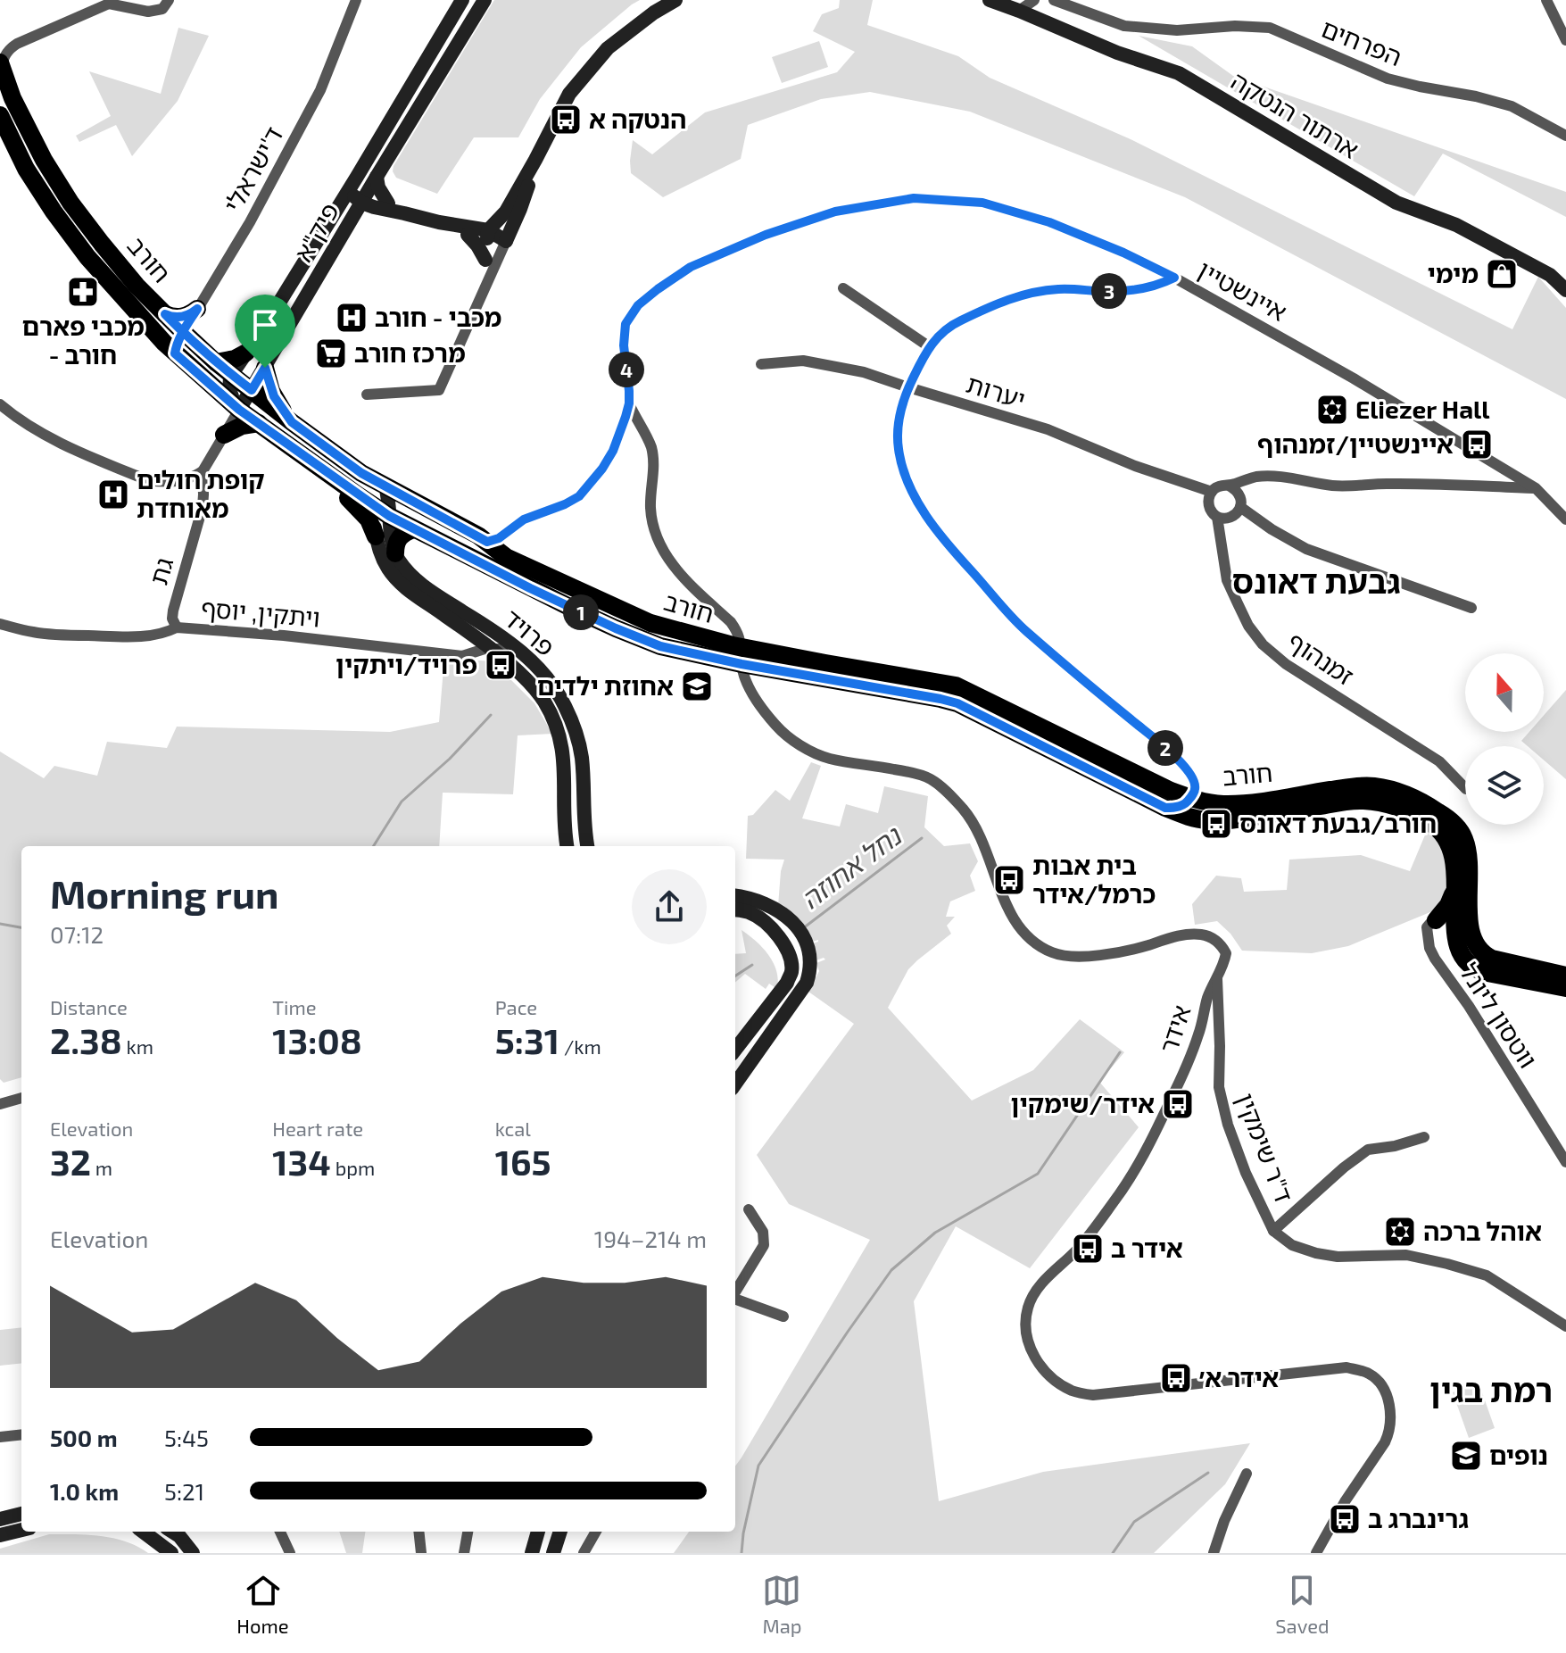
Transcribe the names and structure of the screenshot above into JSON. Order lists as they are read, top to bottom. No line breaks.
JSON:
{"streets":{"main road":["ארתור הנטקה","פיק\"א","חורב","פרויד"],"street":["הפרחים","ד'ישראלי","איינשטיין","יערות","גת","ויתקין, יוסף","זמנהוף","ווטסון ליונל","אידר","ד\"ר שימקין"]},"crossings":[["ד'ישראלי","חורב"],["פיק\"א","חורב"],["חורב","איינשטיין"],["חורב","פרויד"],["חורב","ווטסון ליונל"],["חורב","אידר"],["יערות","זמנהוף"],["גת","ויתקין, יוסף"],["ויתקין, יוסף","פרויד"],["אידר","ד\"ר שימקין"]],"districts":["גבעת דאונס","רמת בגין"],"water":["נחל אחוזה"],"places":{"bus stop":["הנטקה א","איינשטיין/זמנהוף","פרויד/ויתקין","חורב/גבעת דאונס","בית אבות כרמל/אידר","אידר/שימקין","אידר ב","אידר א׳","גרינברג ב"],"shop":["מימי"],"pharmacy":["מכבי פארם - חורב"],"hospital":["מכבי - חורב","קופת חולים מאוחדת"],"supermarket":["מרכז חורב"],"synagogue":["Eliezer Hall","אוהל ברכה"],"school or university":["אחוזת ילדים","נופים"]},"north":"top","page":{"pins":["3","4","1","2"],"heading":["Morning run","07:12"],"stats":[["Distance","2.38 km"],["Time","13:08"],["Pace","5:31 /km"],["Elevation","32 m"],["Heart rate","134 bpm"],["kcal","165"]],"chart":["Elevation","194–214 m"],"list":[{"name":"500 m","note":"5:45"},{"name":"1.0 km","note":"5:21"}],"tabs":["Home","Map","Saved"]}}
